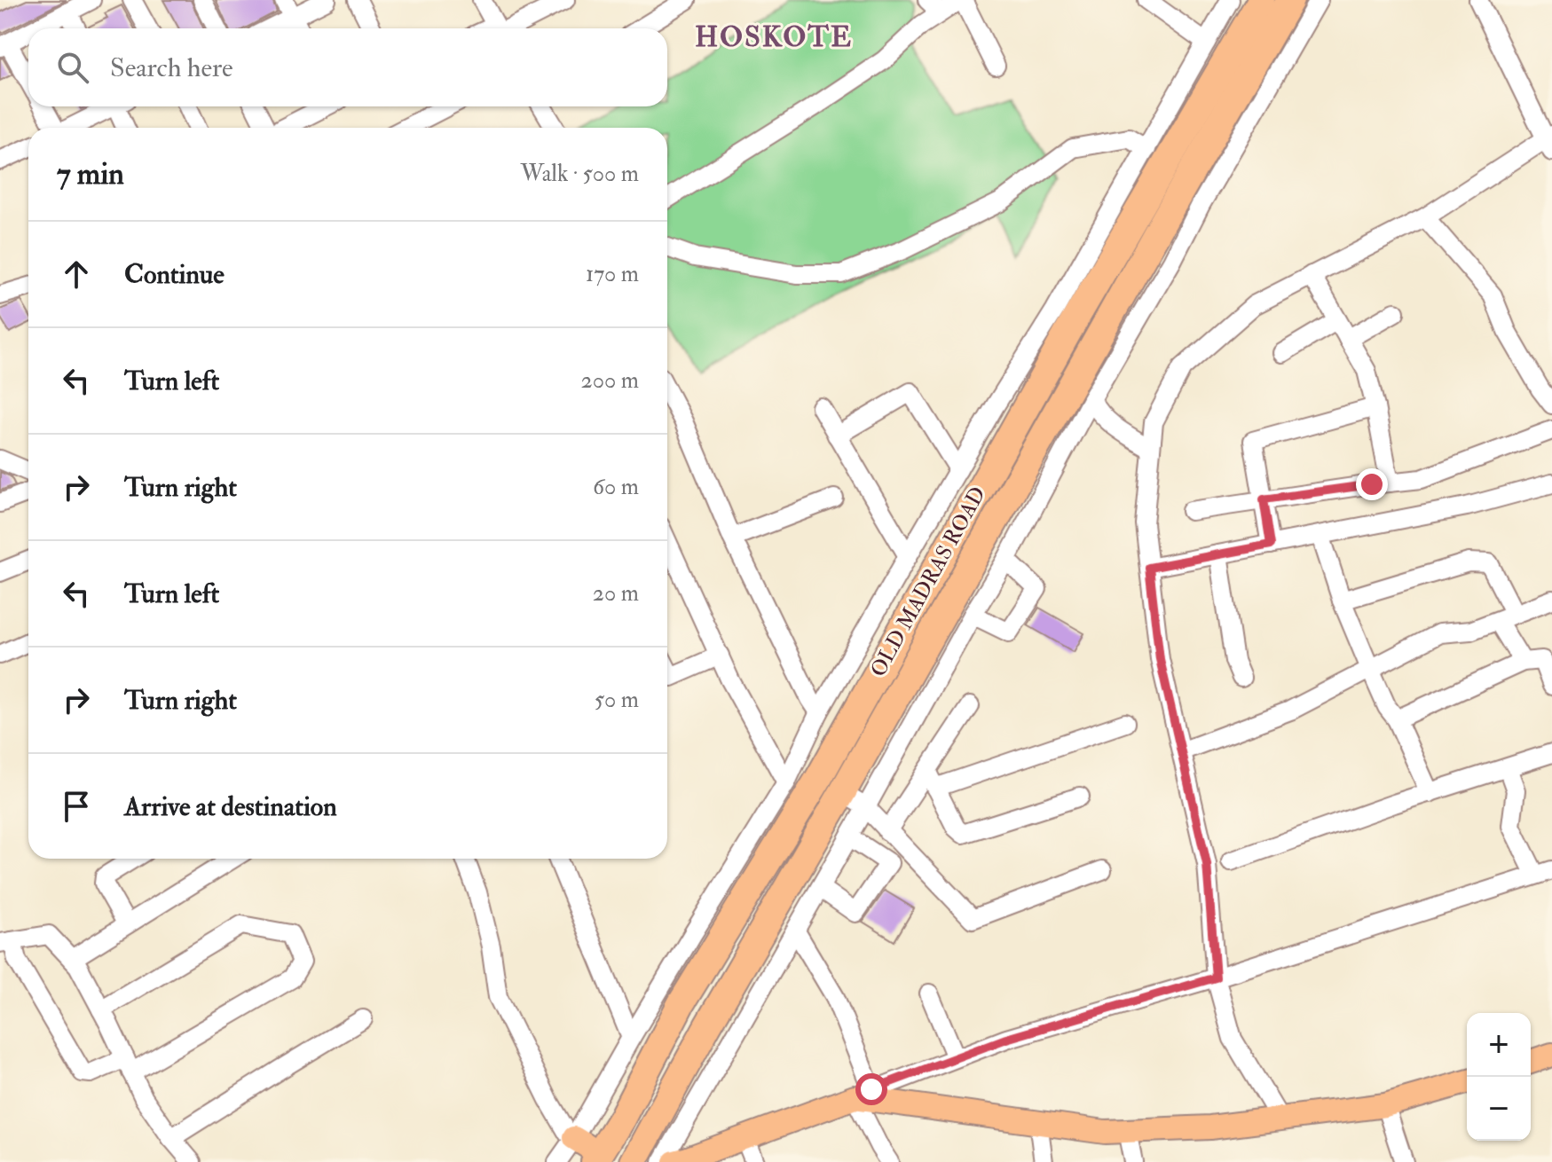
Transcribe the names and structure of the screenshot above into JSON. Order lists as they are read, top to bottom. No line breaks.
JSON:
{"streets":{"highway":["OLD MADRAS ROAD"]},"districts":["HOSKOTE"],"page":{"search":"Search here","heading":["7 min","Walk · 500 m"],"list":[["Continue","170 m"],["Turn left","200 m"],["Turn right","60 m"],["Turn left","20 m"],["Turn right","50 m"],"Arrive at destination"],"map_buttons":["+","−"]}}
